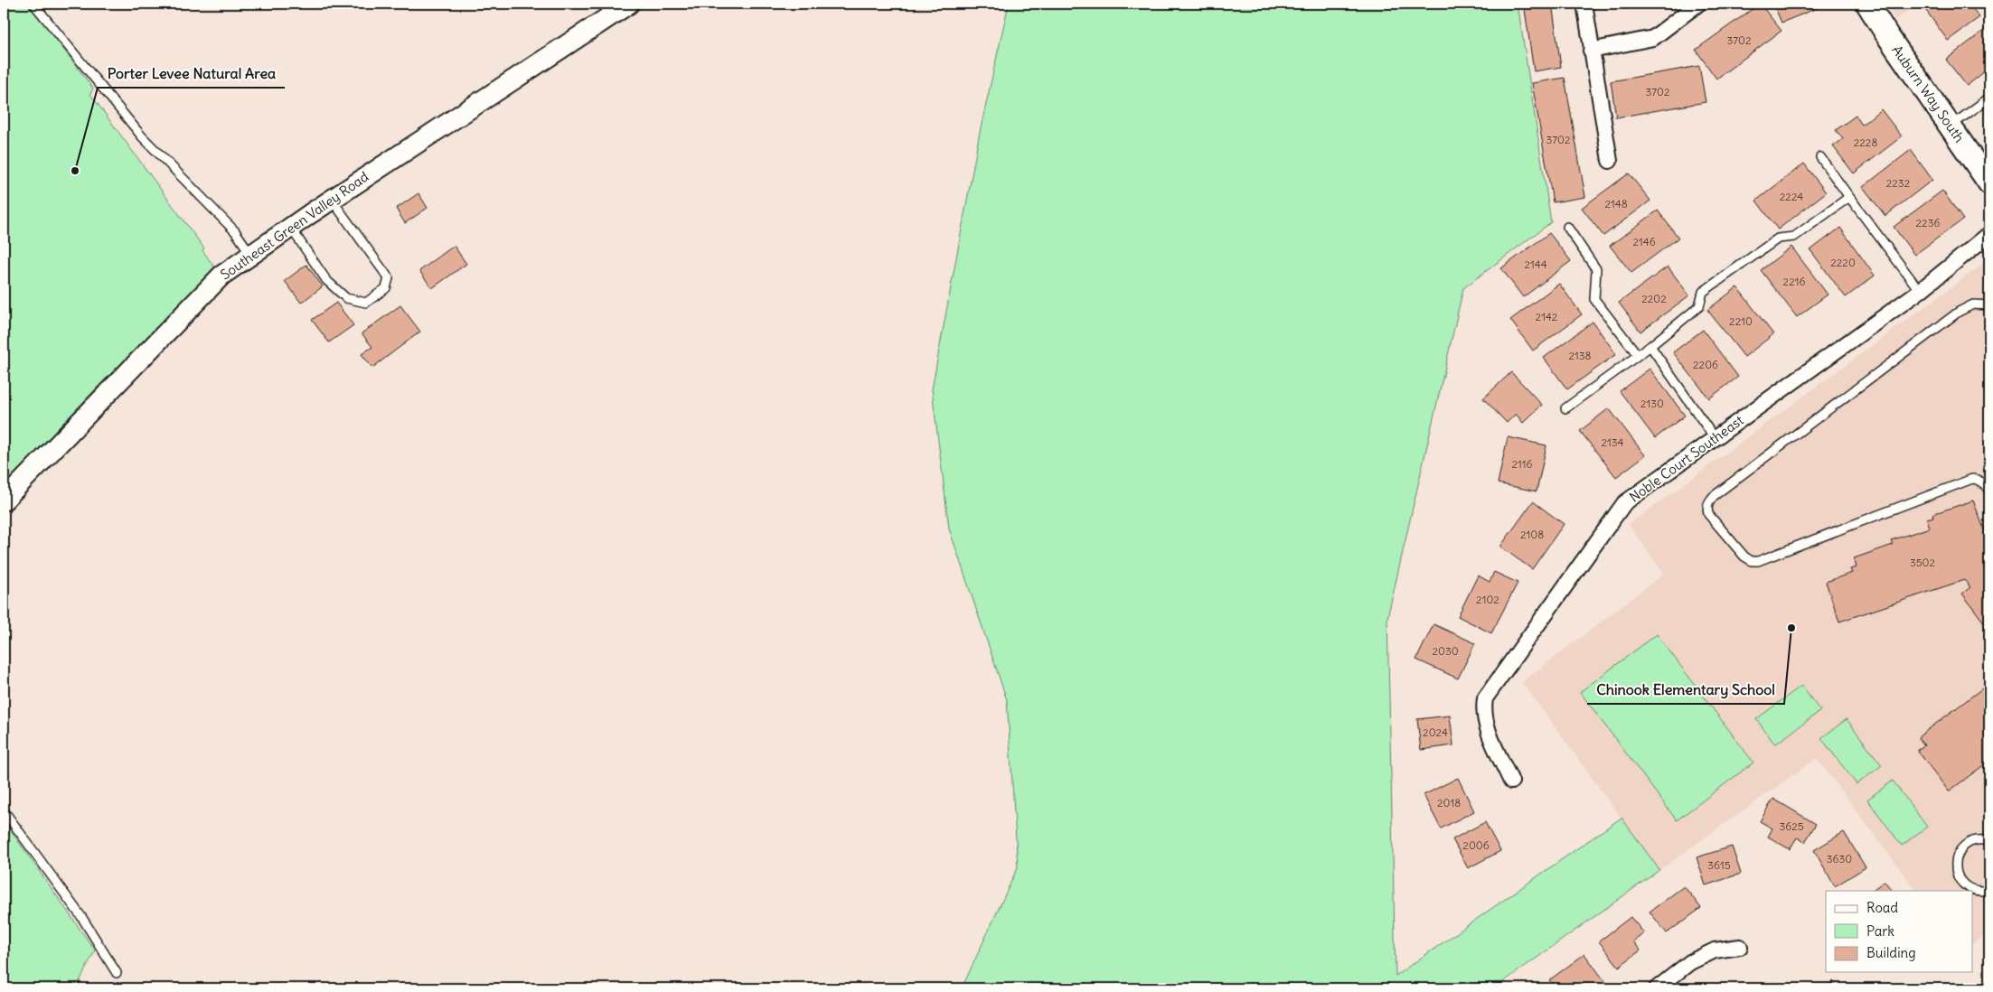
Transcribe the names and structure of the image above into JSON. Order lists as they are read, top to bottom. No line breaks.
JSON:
{"streets":{"main road":["Auburn Way South"],"street":["Southeast Green Valley Road","Noble Court Southeast"]},"places":["Porter Levee Natural Area","Chinook Elementary School"],"house_numbers":["3702","3702","3702","2228","2232","2224","2148","2236","2146","2220","2144","2216","2202","2142","2210","2138","2206","2130","2134","2116","2108","3502","2102","2030","2024","2018","3625","2006","3630","3615"],"legend":["Road","Park","Building"]}
